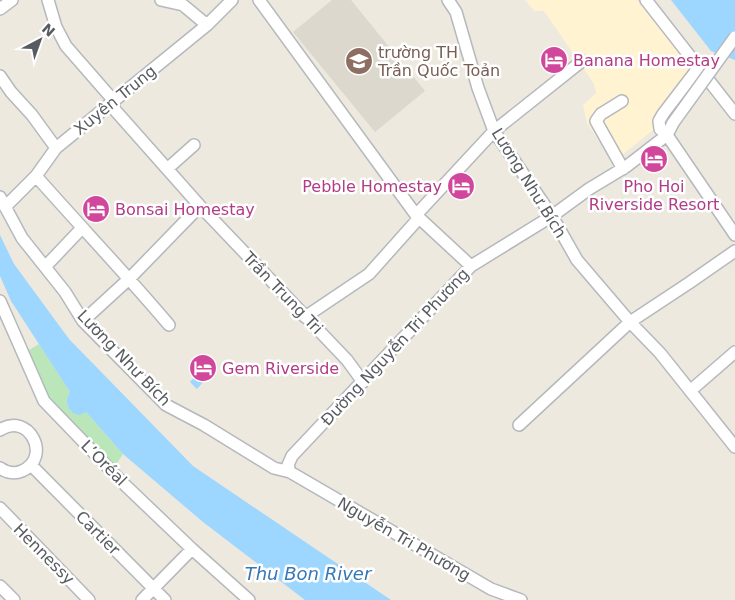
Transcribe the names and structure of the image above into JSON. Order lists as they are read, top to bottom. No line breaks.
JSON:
{"streets":{"street":["Xuyên Trung","Lương Như Bích","Trần Trung Tri","Đường Nguyễn Tri Phương","L’Oréal","Cartier","Nguyễn Tri Phương","Hennessy"]},"crossings":[["Xuyên Trung","Lương Như Bích"],["Xuyên Trung","Trần Trung Tri"],["Lương Như Bích","Đường Nguyễn Tri Phương"],["Lương Như Bích","Nguyễn Tri Phương"],["Trần Trung Tri","Đường Nguyễn Tri Phương"],["Đường Nguyễn Tri Phương","Nguyễn Tri Phương"]],"water":["Thu Bon River"],"places":{"hotel":["Banana Homestay","Pho Hoi Riverside Resort","Pebble Homestay","Bonsai Homestay","Gem Riverside"],"school or university":["trường TH Trần Quốc Toản"]},"north":"top right"}
